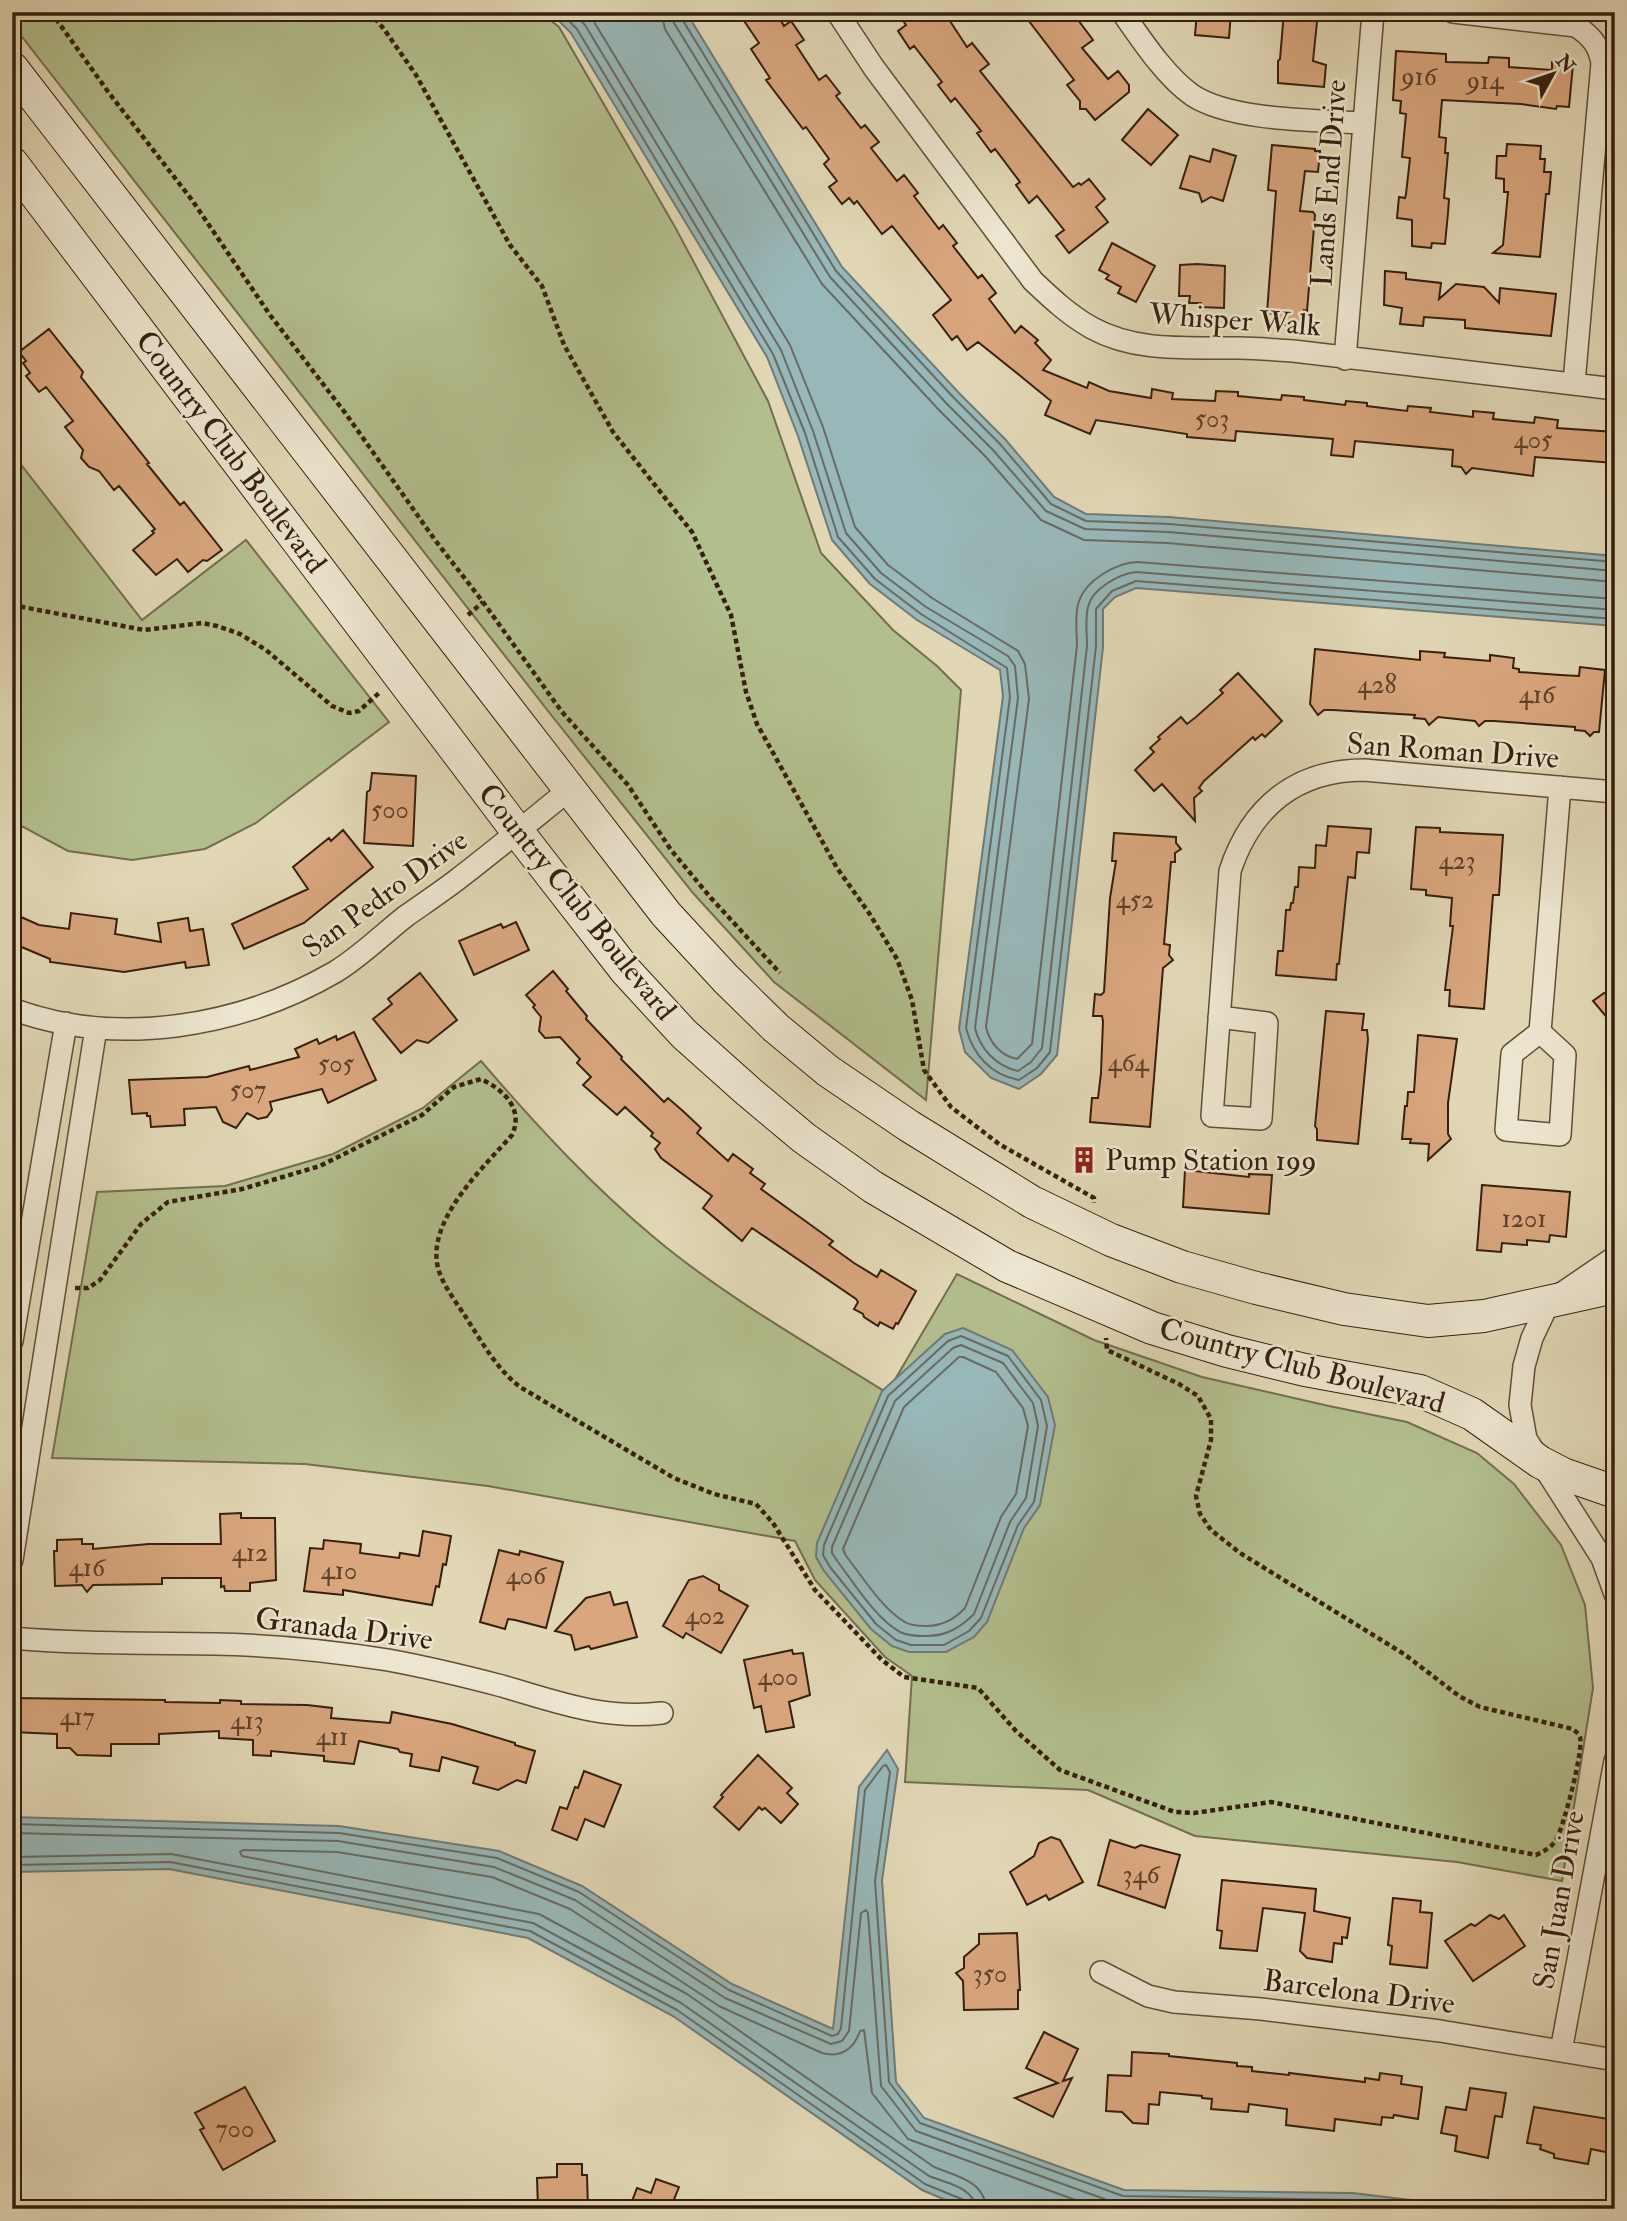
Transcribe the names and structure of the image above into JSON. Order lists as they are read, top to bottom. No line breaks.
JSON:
{"streets":{"street":["Lands End Drive","Whisper Walk","Country Club Boulevard","San Roman Drive","San Pedro Drive","Granada Drive","San Juan Drive","Barcelona Drive"]},"crossings":[["Lands End Drive","Whisper Walk"],["Country Club Boulevard","San Pedro Drive"],["San Juan Drive","Barcelona Drive"]],"places":{"building":["Pump Station 199"]},"house_numbers":["916","914","503","405","428","416","500","423","452","464","505","507","1201","412","416","410","406","402","400","417","413","411","346","350","700"],"north":"top right"}
